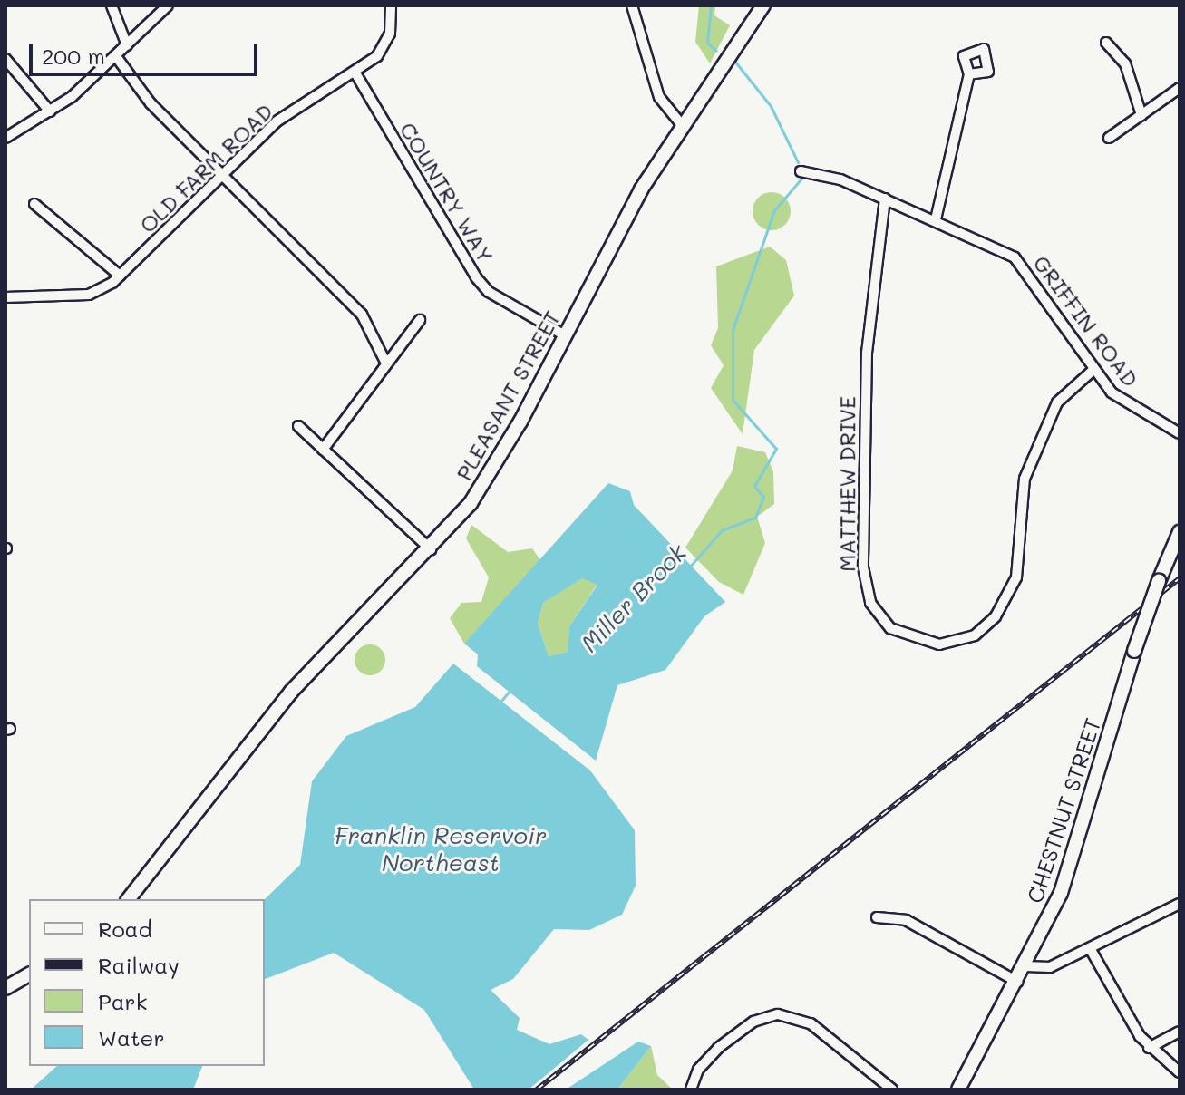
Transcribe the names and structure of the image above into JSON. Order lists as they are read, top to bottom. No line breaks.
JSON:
{"streets":{"street":["OLD FARM ROAD","COUNTRY WAY","GRIFFIN ROAD","PLEASANT STREET","MATTHEW DRIVE","CHESTNUT STREET"]},"crossings":[["OLD FARM ROAD","COUNTRY WAY"],["COUNTRY WAY","PLEASANT STREET"],["GRIFFIN ROAD","MATTHEW DRIVE"]],"water":["Miller Brook","Franklin Reservoir Northeast"],"legend":["Road","Railway","Park","Water"],"scale_bar":"200 m"}
